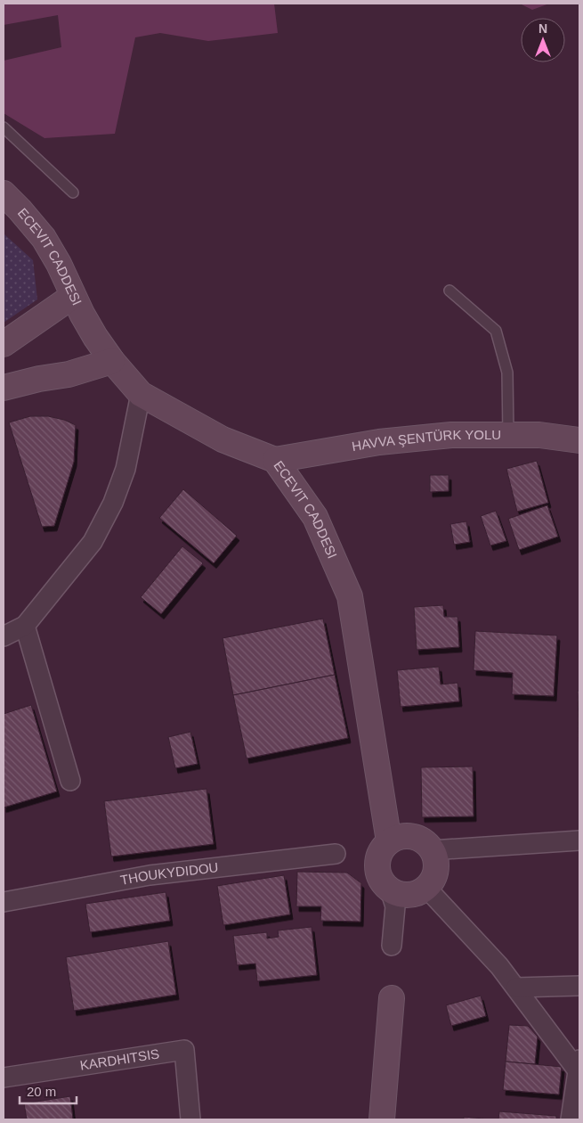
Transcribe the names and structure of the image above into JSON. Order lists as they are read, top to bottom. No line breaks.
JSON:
{"streets":{"street":["ECEVIT CADDESI","HAVVA ŞENTÜRK YOLU","THOUKYDIDOU","KARDHITSIS"]},"crossings":[["ECEVIT CADDESI","HAVVA ŞENTÜRK YOLU"]],"scale_bar":"20 m","north":"top"}
